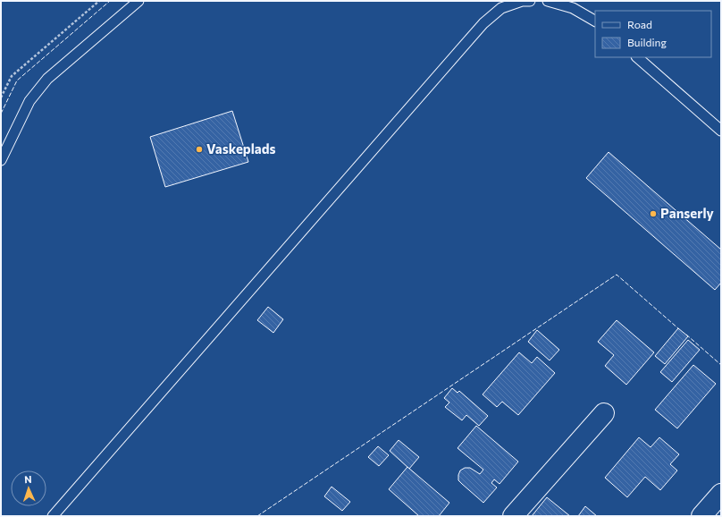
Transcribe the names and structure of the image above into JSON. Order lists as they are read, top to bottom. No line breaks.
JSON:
{"places":["Vaskeplads","Panserly"],"legend":["Road","Building"],"north":"top"}
